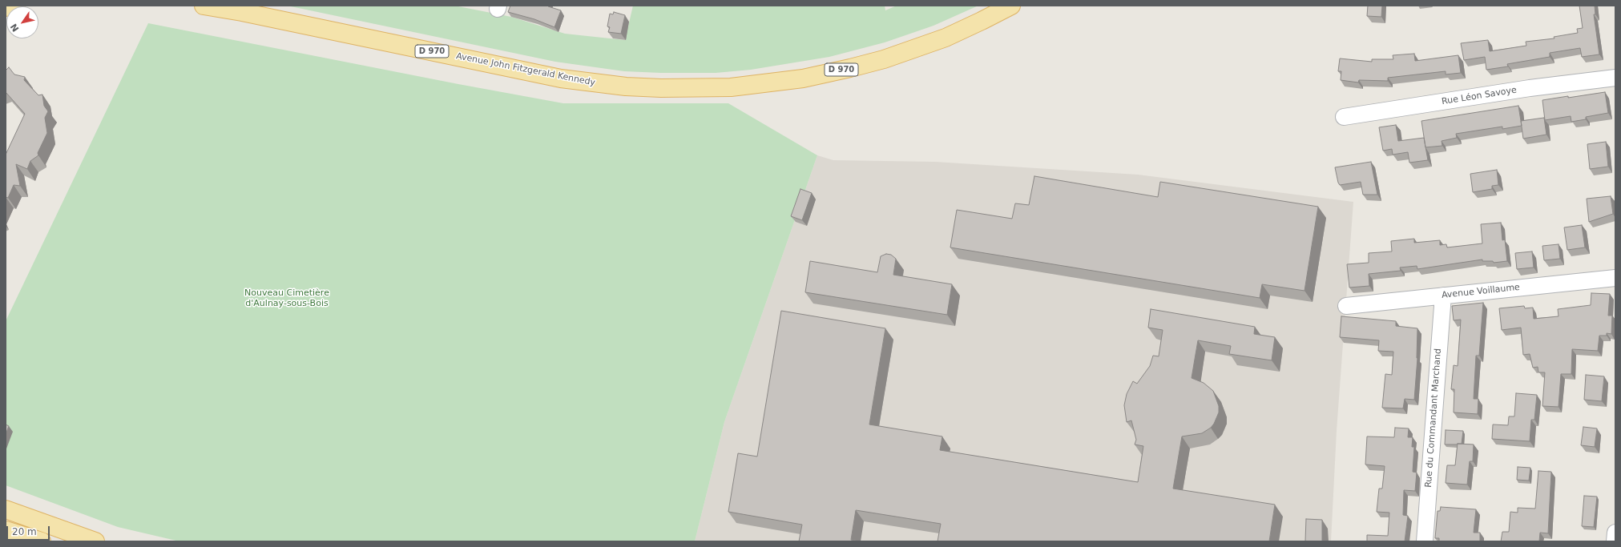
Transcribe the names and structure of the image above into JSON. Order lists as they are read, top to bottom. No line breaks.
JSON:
{"streets":{"main road":["D 970","Avenue John Fitzgerald Kennedy"],"street":["Rue Léon Savoye","Avenue Voillaume","Rue du Commandant Marchand"]},"crossings":[["Avenue Voillaume","Rue du Commandant Marchand"]],"parks":["Nouveau Cimetière d'Aulnay-sous-Bois"],"scale_bar":"20 m","north":"bottom left"}
